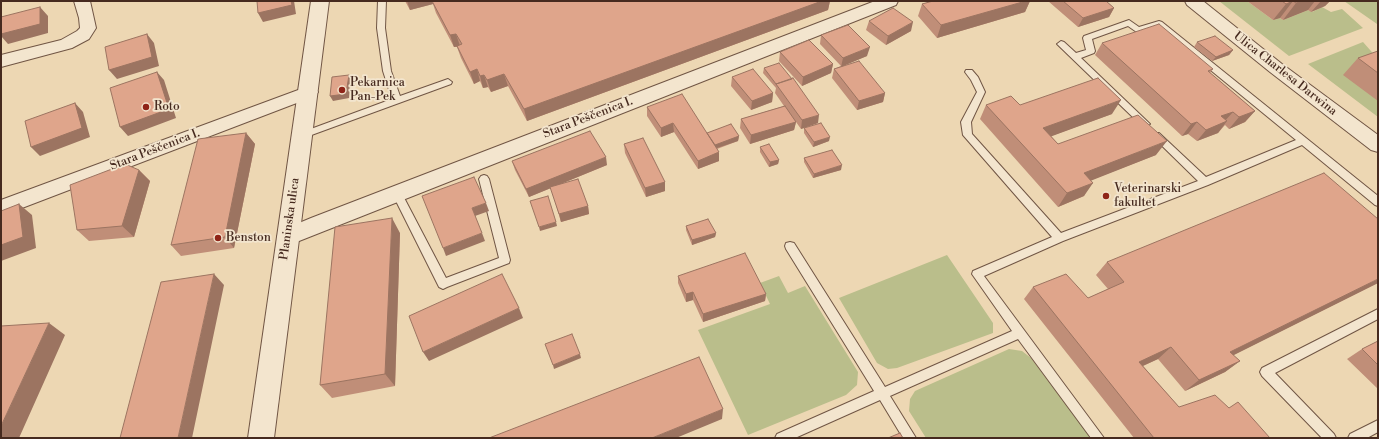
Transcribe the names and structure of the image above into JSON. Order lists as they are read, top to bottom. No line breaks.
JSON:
{"streets":{"street":["Ulica Charlesa Darwina","Stara Peščenica I.","Planinska ulica"]},"crossings":[["Stara Peščenica I.","Planinska ulica"]],"places":["Pekarnica Pan-Pek","Roto","Veterinarski fakultet","Benston"]}
